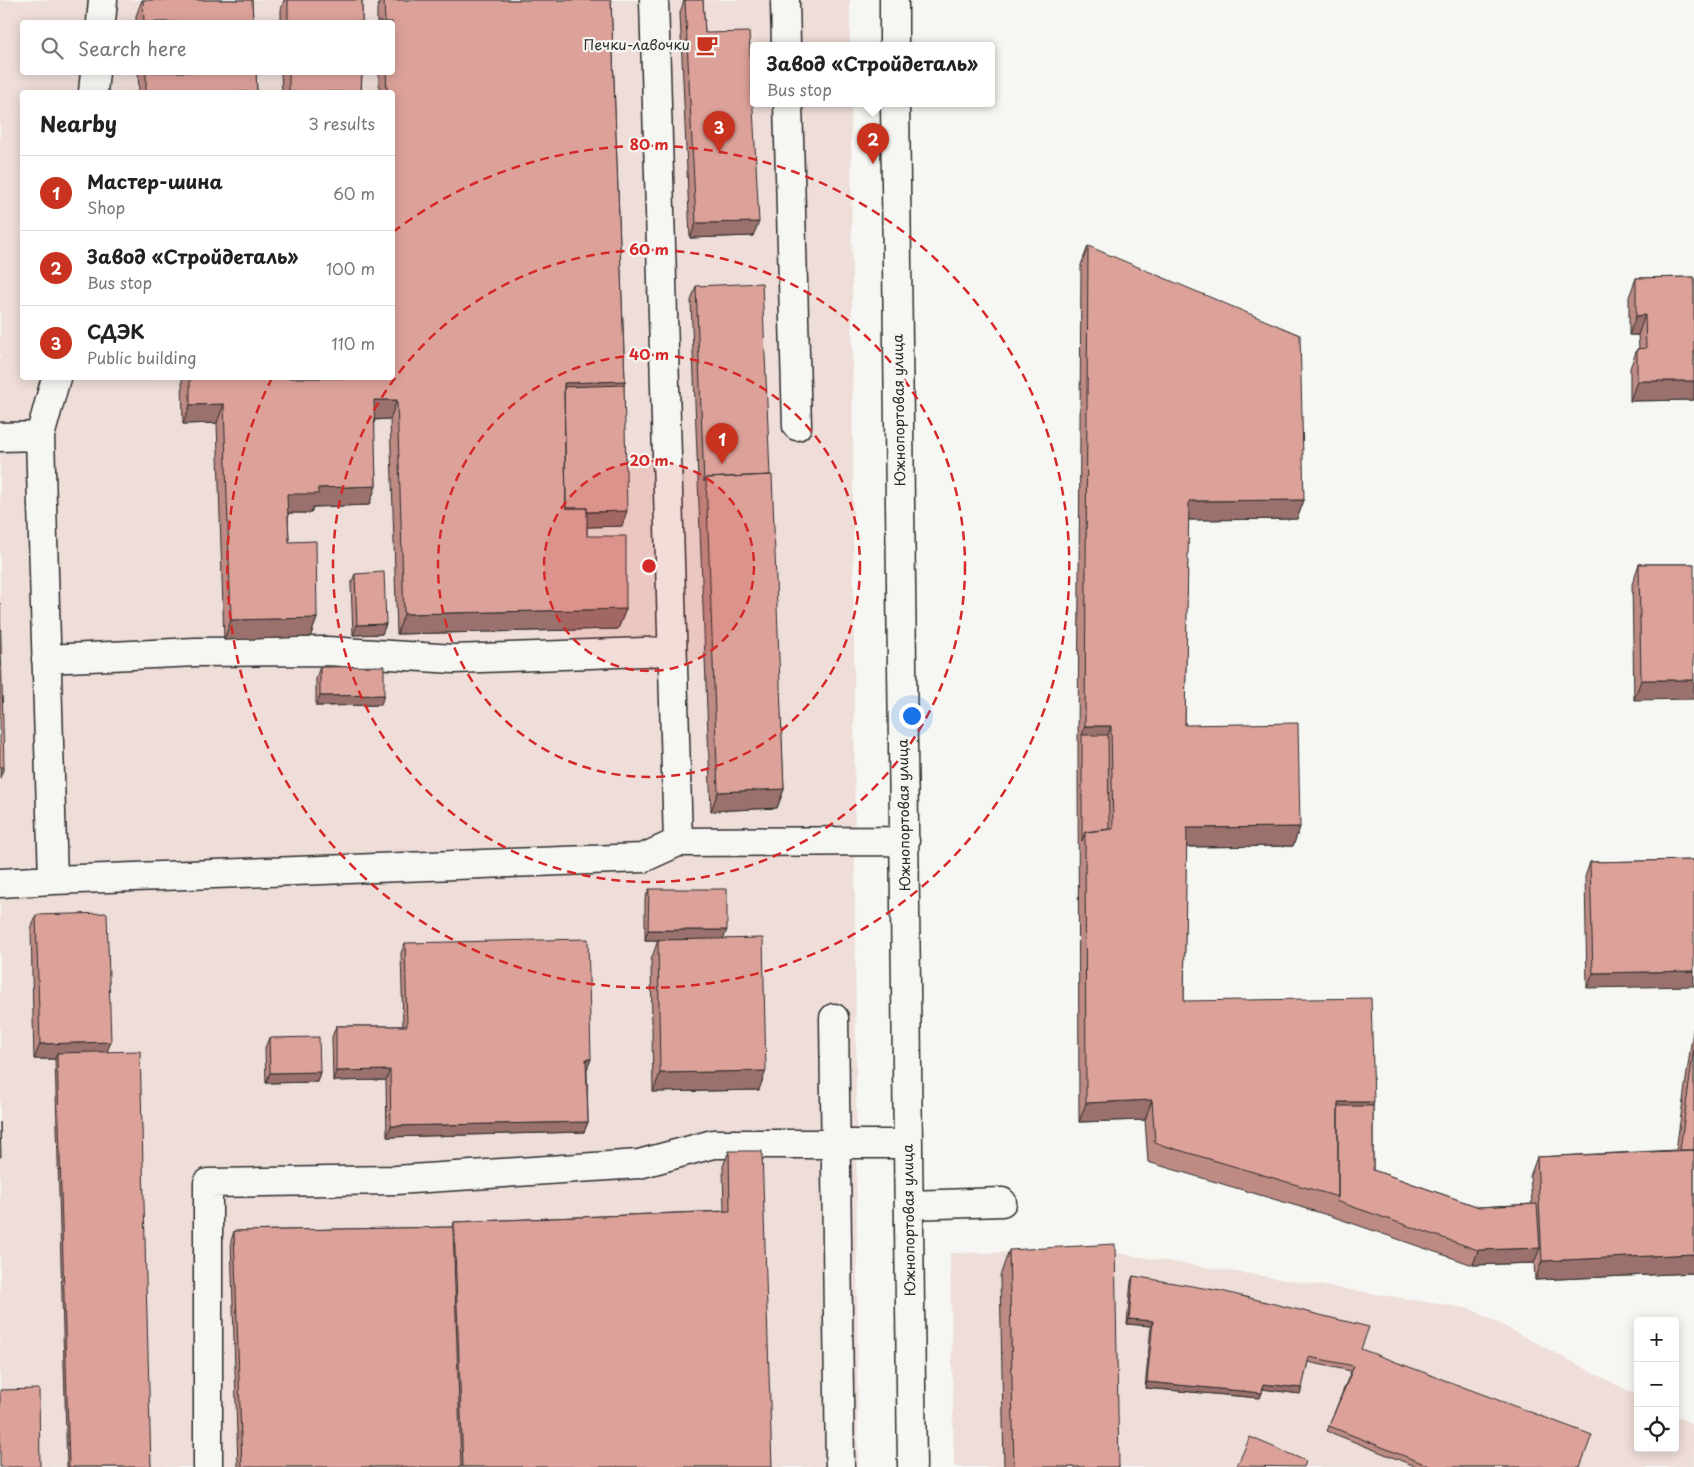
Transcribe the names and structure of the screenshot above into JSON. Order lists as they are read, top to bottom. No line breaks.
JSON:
{"streets":{"street":["Южнопортовая улица"]},"places":{"cafe":["Печки-лавочки"]},"page":{"search":"Search here","popup":["Завод «Стройдеталь»","Bus stop"],"heading":["Nearby","3 results"],"pins":["3","2","1"],"list":[{"mark":"1","name":"Мастер-шина","note":"Shop","value":"60 m"},{"mark":"2","name":"Завод «Стройдеталь»","note":"Bus stop","value":"100 m"},{"mark":"3","name":"СДЭК","note":"Public building","value":"110 m"}],"map_buttons":["+","−"]},"rings":["80 m","60 m","40 m","20 m"]}
